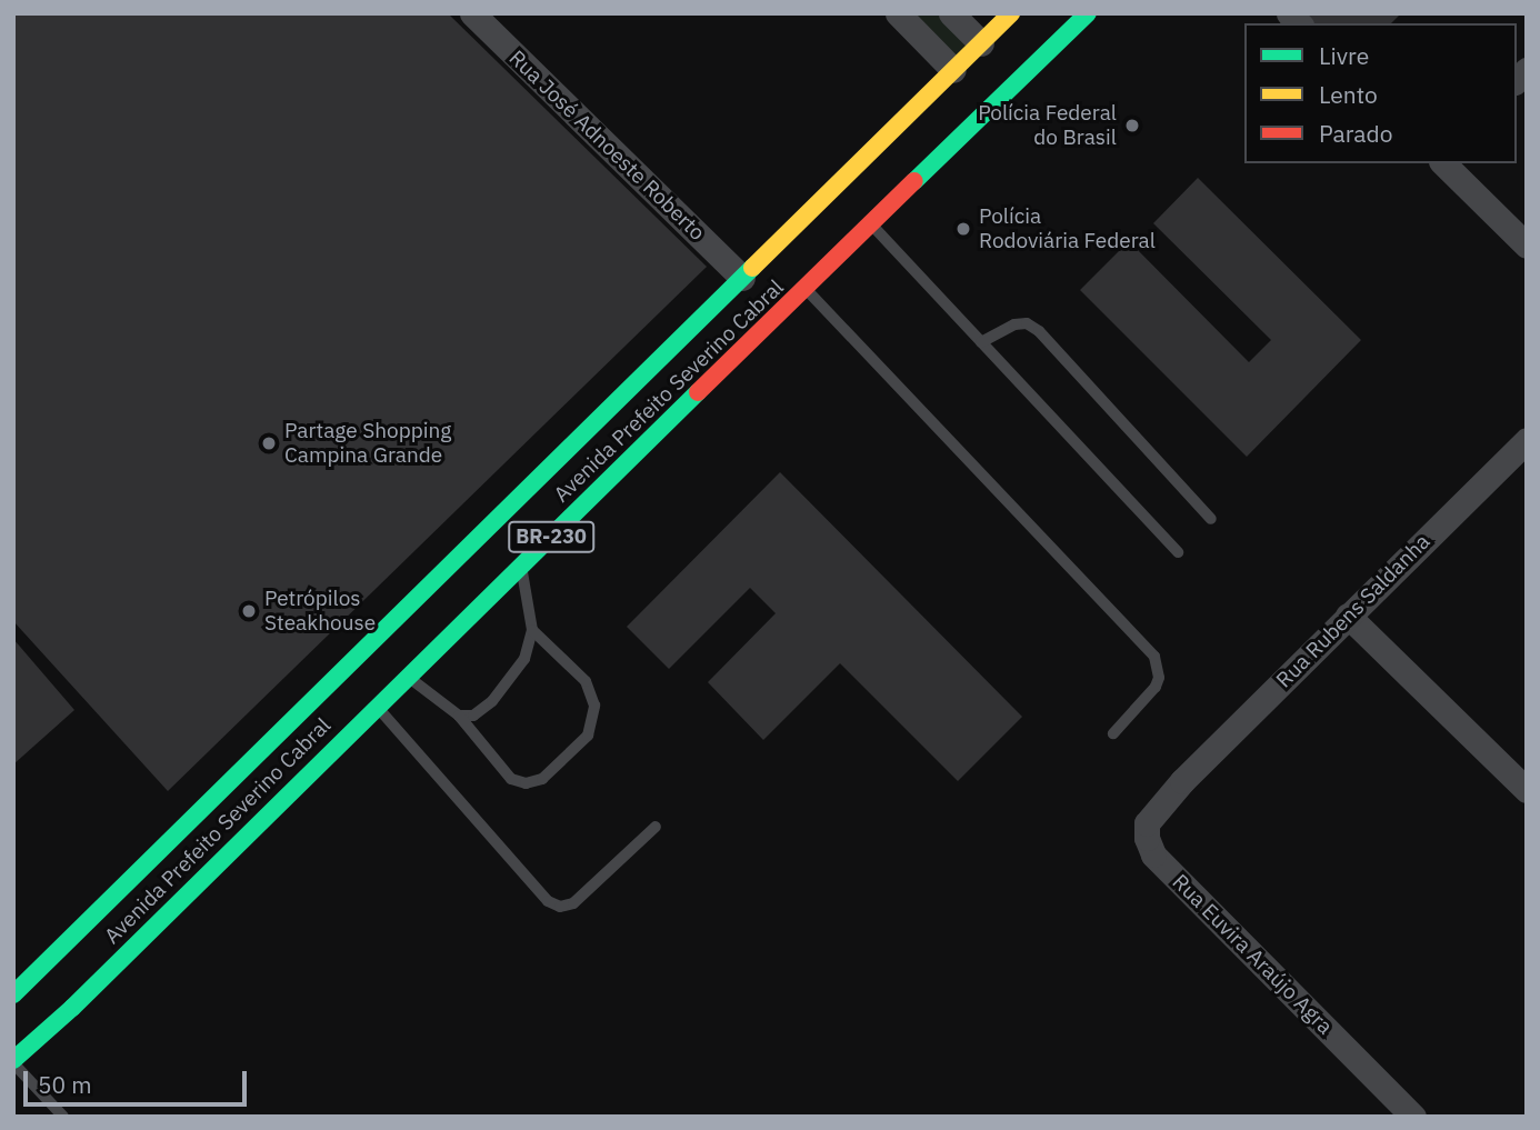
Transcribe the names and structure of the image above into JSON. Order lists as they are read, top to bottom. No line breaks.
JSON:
{"streets":{"main road":["Avenida Prefeito Severino Cabral","BR-230"],"street":["Rua José Adnoeste Roberto","Rua Rubens Saldanha","Rua Euvira Araújo Agra"]},"crossings":[["Rua José Adnoeste Roberto","Avenida Prefeito Severino Cabral"],["Rua Rubens Saldanha","Rua Euvira Araújo Agra"]],"places":["Polícia Federal do Brasil","Polícia Rodoviária Federal","Partage Shopping Campina Grande","Petrópilos Steakhouse"],"legend":["Livre","Lento","Parado"],"scale_bar":"50 m"}
